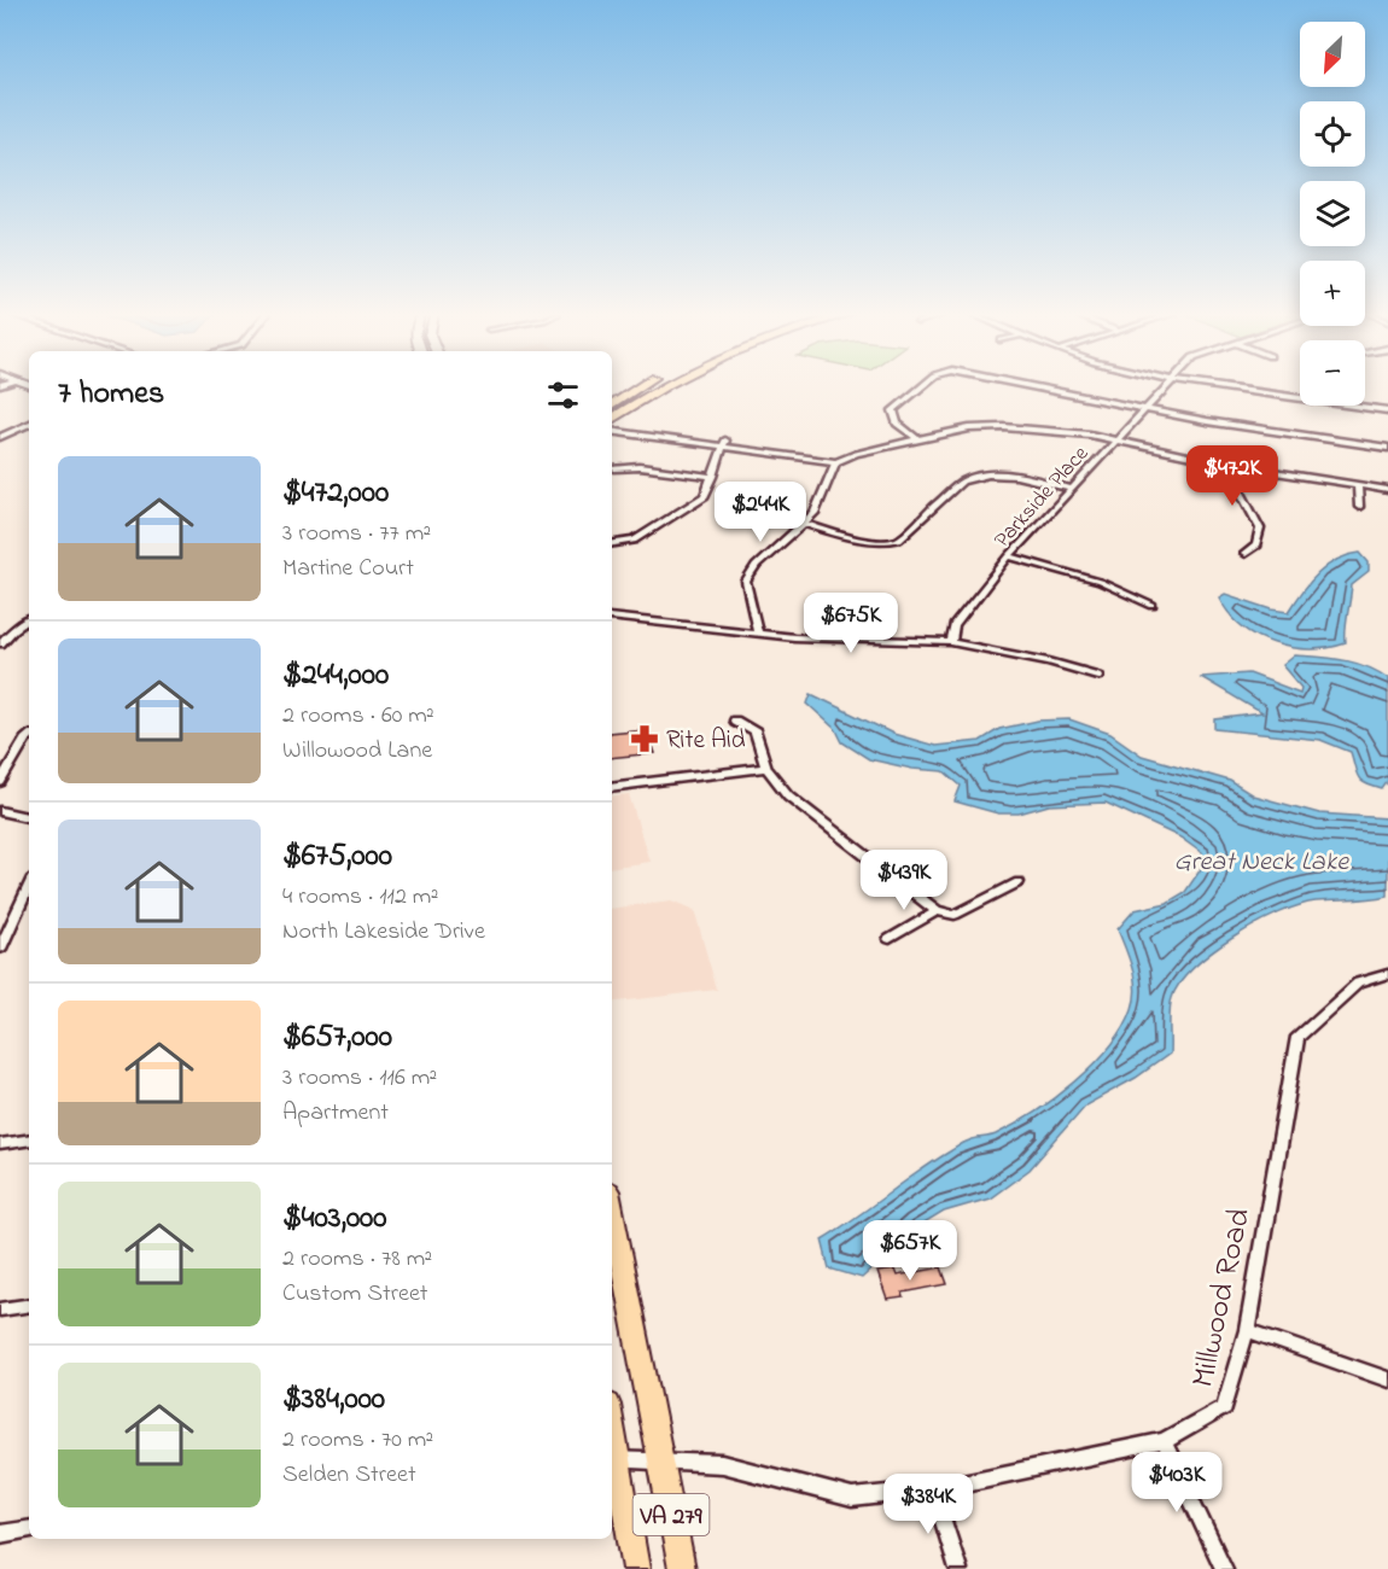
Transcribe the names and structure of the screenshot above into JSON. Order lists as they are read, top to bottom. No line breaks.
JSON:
{"streets":{"main road":["VA 279"],"street":["Parkside Place","Millwood Road"]},"crossings":[["Millwood Road","VA 279"]],"water":["Great Neck Lake"],"places":{"pharmacy":["Rite Aid"]},"north":"bottom left","page":{"map_buttons":["+","−"],"heading":"7 homes","list":[{"name":"$472,000","note":"3 rooms · 77 m² · Martine Court"},{"name":"$244,000","note":"2 rooms · 60 m² · Willowood Lane"},{"name":"$675,000","note":"4 rooms · 112 m² · North Lakeside Drive"},{"name":"$657,000","note":"3 rooms · 116 m² · Apartment"},{"name":"$403,000","note":"2 rooms · 78 m² · Custom Street"},{"name":"$384,000","note":"2 rooms · 70 m² · Selden Street"}],"price":["$472K","$244K","$675K","$439K","$657K","$403K","$384K"]}}
